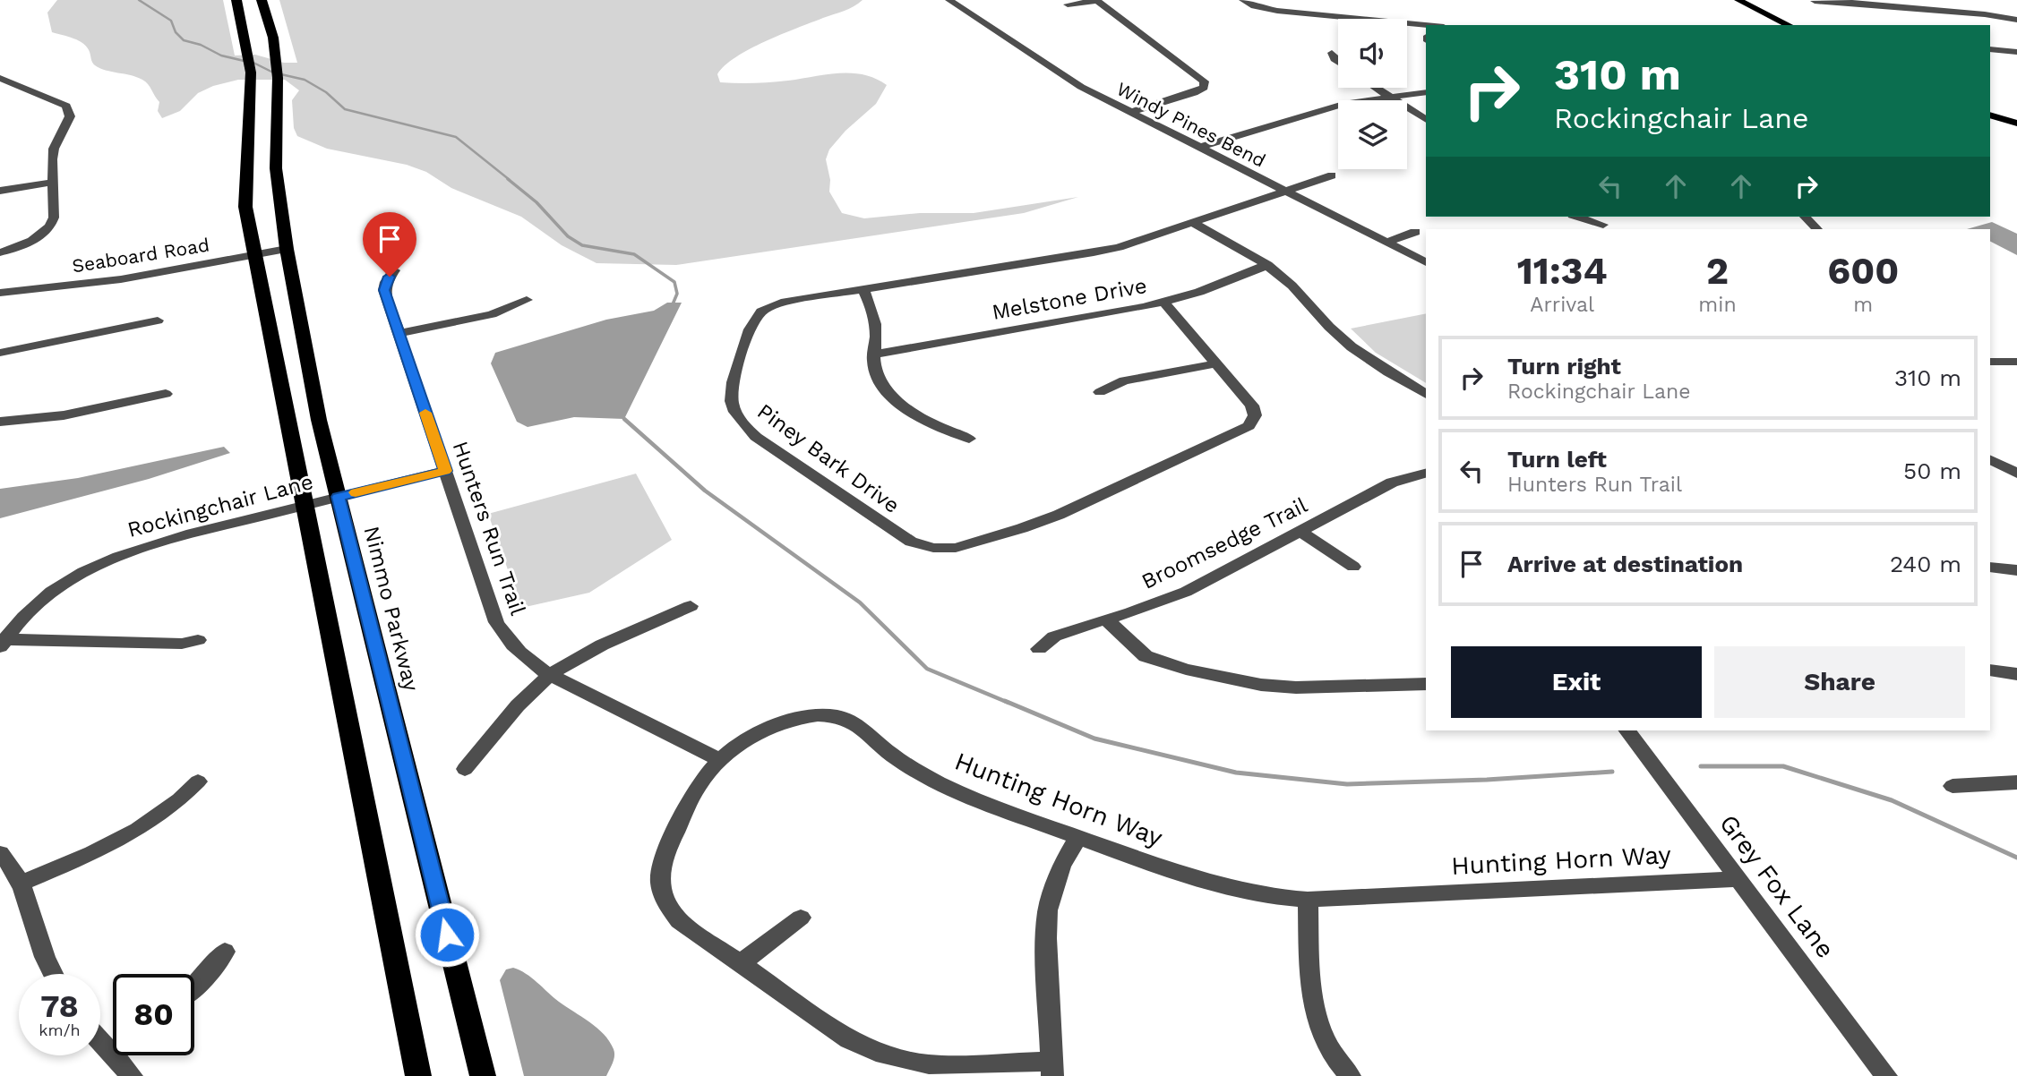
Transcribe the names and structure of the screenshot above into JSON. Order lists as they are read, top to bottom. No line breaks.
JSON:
{"streets":{"highway":["Nimmo Parkway"],"street":["Windy Pines Bend","Seaboard Road","Melstone Drive","Piney Bark Drive","Rockingchair Lane","Hunters Run Trail","Broomsedge Trail","Hunting Horn Way","Grey Fox Lane"]},"crossings":[["Windy Pines Bend","Piney Bark Drive"],["Seaboard Road","Nimmo Parkway"],["Melstone Drive","Piney Bark Drive"],["Rockingchair Lane","Hunters Run Trail"],["Rockingchair Lane","Nimmo Parkway"],["Hunters Run Trail","Hunting Horn Way"],["Hunting Horn Way","Grey Fox Lane"]],"page":{"turn":["310 m","Rockingchair Lane"],"eta":["11:34","Arrival","2","min","600","m"],"list":[{"name":"Turn right","note":"Rockingchair Lane","value":"310 m"},{"name":"Turn left","note":"Hunters Run Trail","value":"50 m"},{"name":"Arrive at destination","value":"240 m"}],"buttons":["Exit","Share"],"speed":"78 km/h","limit":"80"}}
